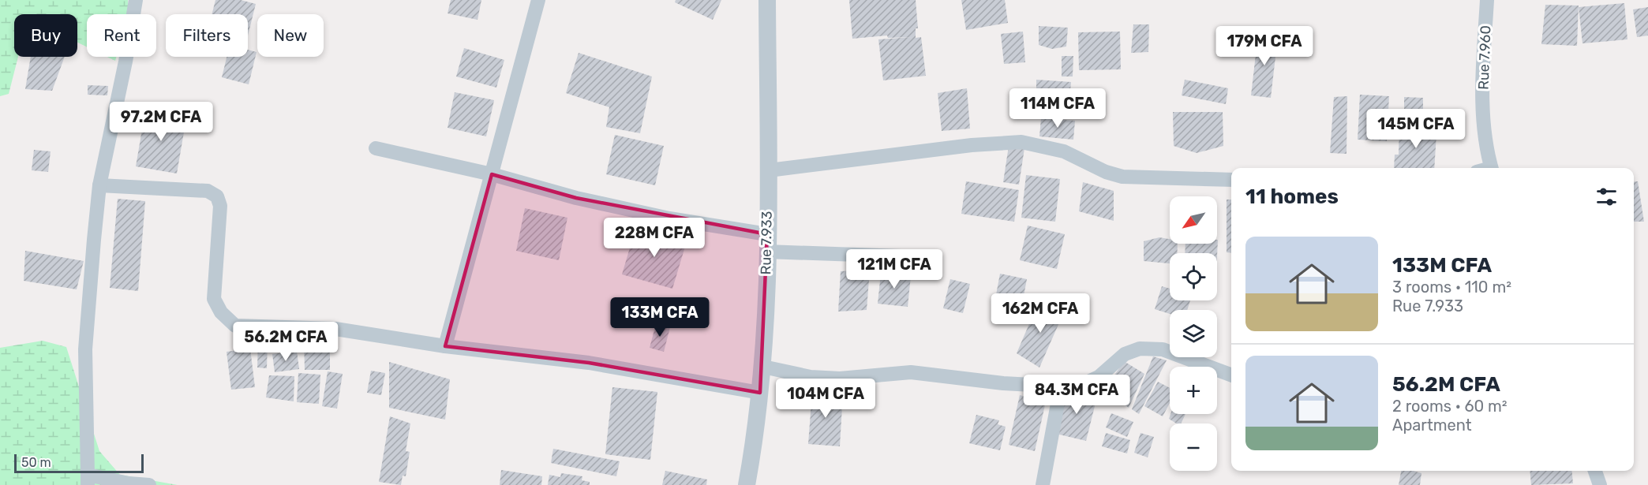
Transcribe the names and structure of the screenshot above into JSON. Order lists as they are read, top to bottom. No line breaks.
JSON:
{"streets":{"street":["Rue 7.960","Rue 7.933"]},"scale_bar":"50 m","north":"bottom left","page":{"chip":["Buy","Rent","Filters","New"],"price":["179M CFA","114M CFA","97.2M CFA","145M CFA","228M CFA","121M CFA","162M CFA","133M CFA","56.2M CFA","84.3M CFA","104M CFA"],"heading":"11 homes","map_buttons":["+","−"],"list":[{"name":"133M CFA","note":"3 rooms · 110 m² · Rue 7.933"},{"name":"56.2M CFA","note":"2 rooms · 60 m² · Apartment"}],"scale":"50 m"}}
